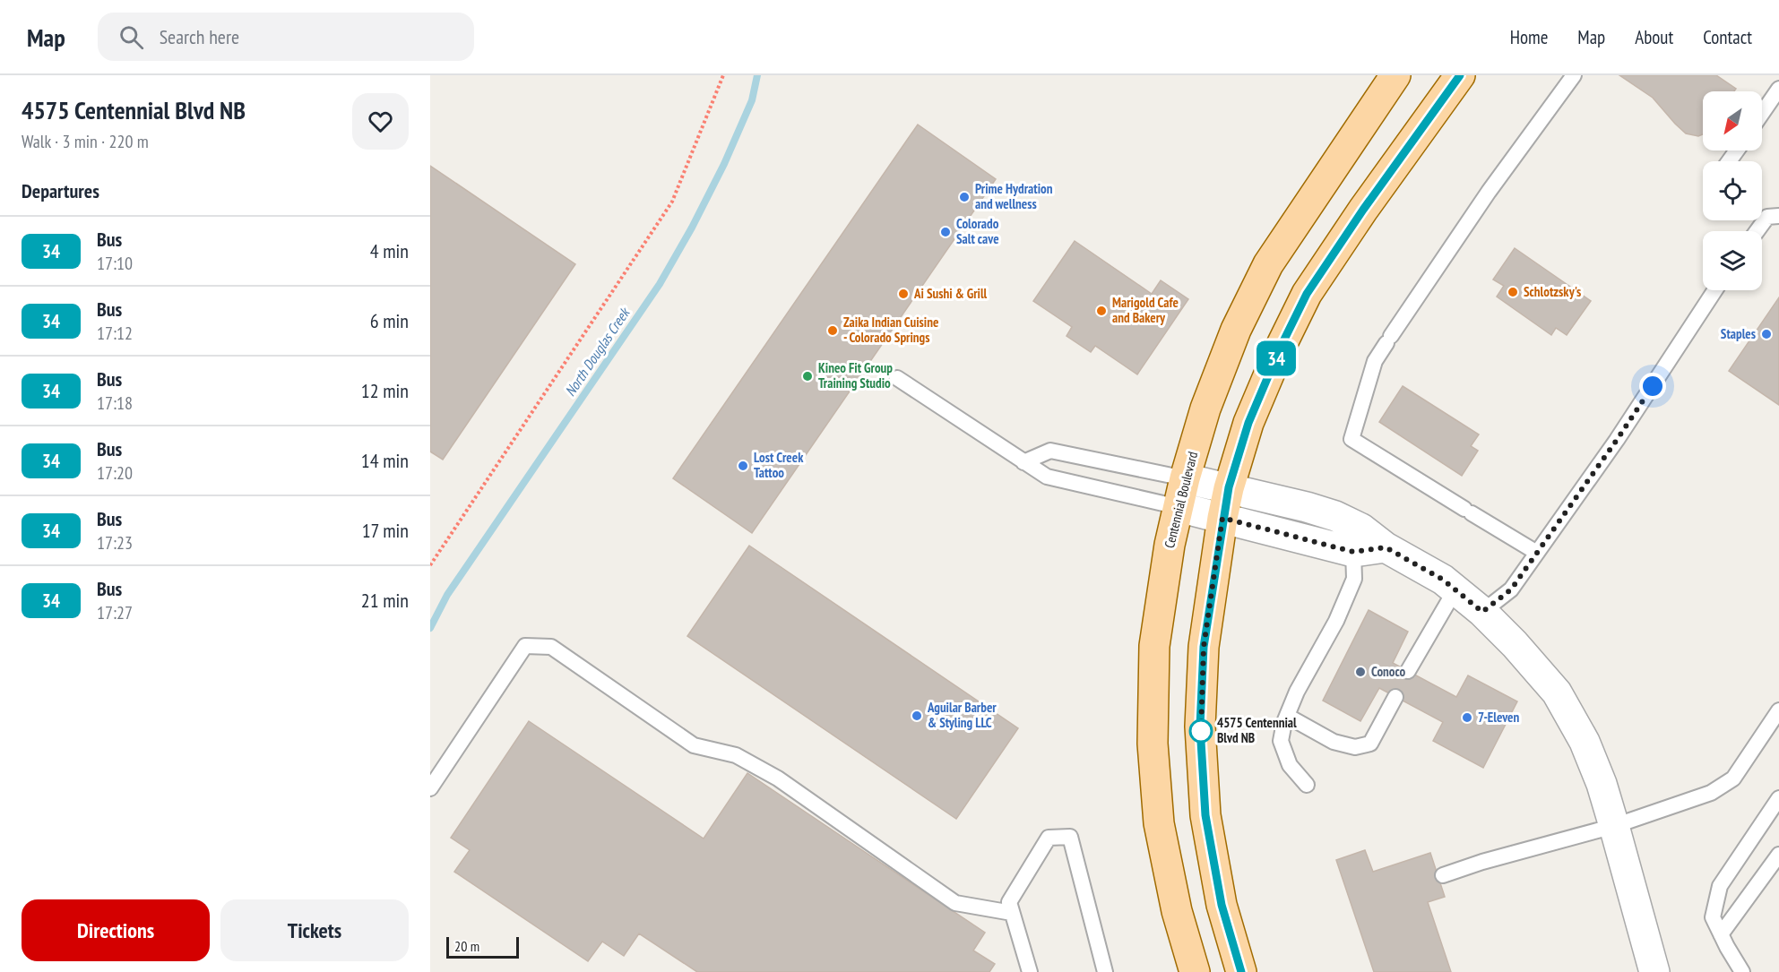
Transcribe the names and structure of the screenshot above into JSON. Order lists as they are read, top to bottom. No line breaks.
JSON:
{"streets":{"main road":["Centennial Boulevard"]},"water":["North Douglas Creek"],"places":["Prime Hydration and wellness","Colorado Salt cave","Schlotzsky's","Ai Sushi & Grill","Marigold Cafe and Bakery","Zaika Indian Cuisine - Colorado Springs","Staples","Kineo Fit Group Training Studio","Lost Creek Tattoo","Conoco","Aguilar Barber & Styling LLC","7-Eleven","4575 Centennial Blvd NB"],"lines":["bus line 34"],"scale_bar":"20 m","north":"bottom left","page":{"header":"Map","search":"Search here","nav":["Home","Map","About","Contact"],"heading":[["4575 Centennial Blvd NB","Walk · 3 min · 220 m"],"Departures"],"on_map":"34","list":[{"mark":"34","name":"Bus","note":"17:10","value":"4 min"},{"mark":"34","name":"Bus","note":"17:12","value":"6 min"},{"mark":"34","name":"Bus","note":"17:18","value":"12 min"},{"mark":"34","name":"Bus","note":"17:20","value":"14 min"},{"mark":"34","name":"Bus","note":"17:23","value":"17 min"},{"mark":"34","name":"Bus","note":"17:27","value":"21 min"}],"buttons":["Directions","Tickets"],"scale":"20 m"}}
